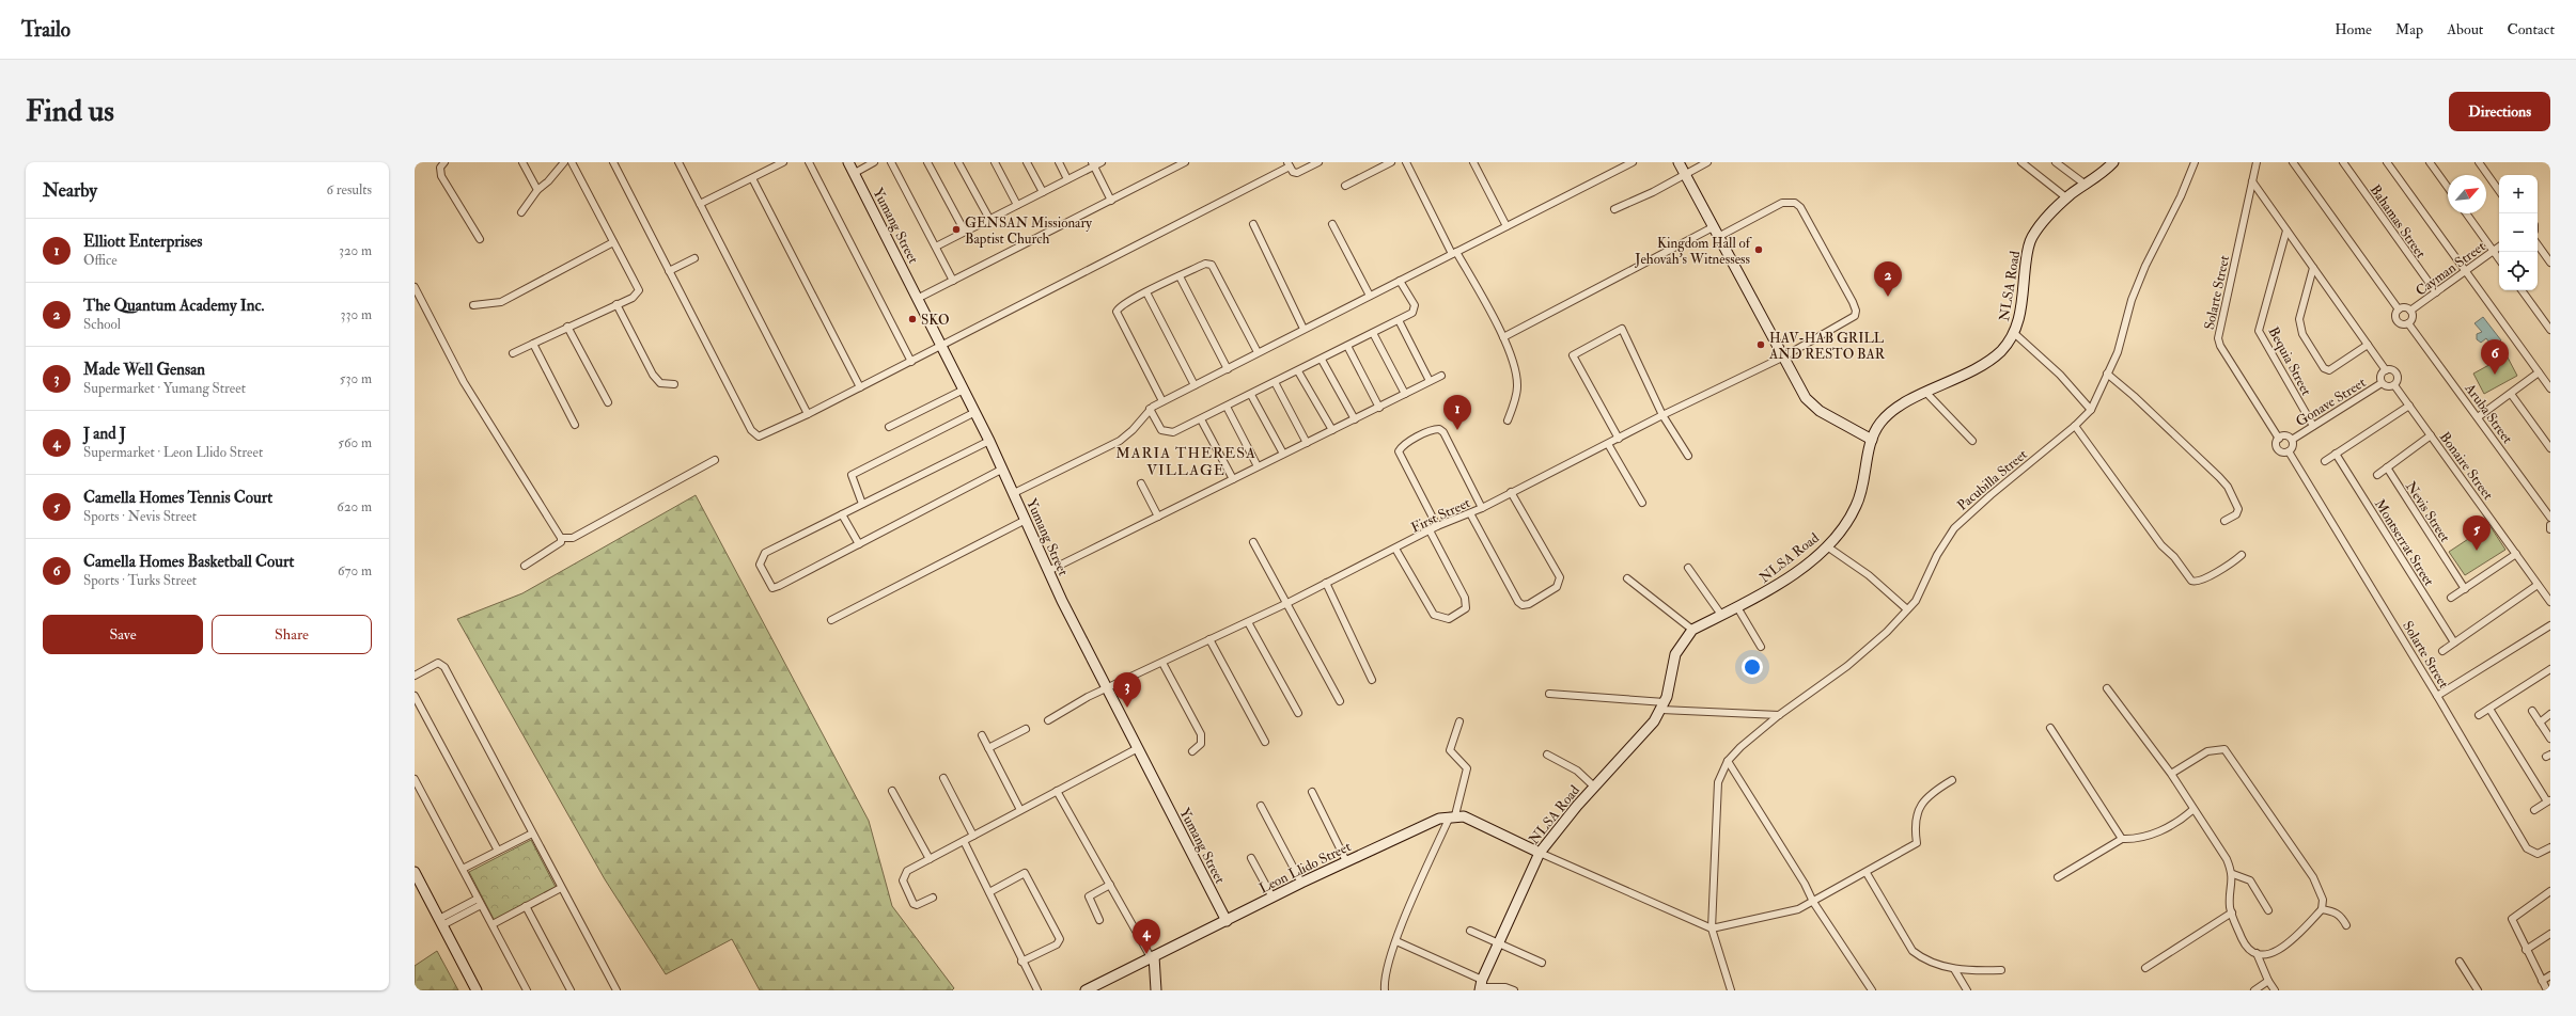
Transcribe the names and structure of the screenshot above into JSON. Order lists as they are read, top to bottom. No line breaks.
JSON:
{"streets":{"main road":["Yumang Street","NLSA Road","Leon Llido Street"],"street":["Bahamas Street","Cayman Street","Solarte Street","Bequia Street","Gonave Street","Aruba Street","Bonaire Street","Pacubilla Street","Nevis Street","First Street","Montserrat Street"]},"crossings":[["Bahamas Street","Cayman Street"],["Yumang Street","First Street"],["Yumang Street","Leon Llido Street"],["Cayman Street","Aruba Street"],["Solarte Street","Gonave Street"],["Bequia Street","Gonave Street"],["Gonave Street","Bonaire Street"]],"districts":["MARIA THERESA VILLAGE"],"places":["GENSAN Missionary Baptist Church","Kingdom Hall of Jehovah's Witnessess","SKO","HAV-HAB GRILL AND RESTO BAR"],"north":"top right","page":{"header":"Trailo","nav":["Home","Map","About","Contact"],"buttons":["Directions",["Save","Share"]],"title":"Find us","heading":["Nearby","6 results"],"map_buttons":["+","−"],"list":[{"mark":"1","name":"Elliott Enterprises","note":"Office","value":"320 m"},{"mark":"2","name":"The Quantum Academy Inc.","note":"School","value":"330 m"},{"mark":"3","name":"Made Well Gensan","note":"Supermarket · Yumang Street","value":"530 m"},{"mark":"4","name":"J and J","note":"Supermarket · Leon Llido Street","value":"560 m"},{"mark":"5","name":"Camella Homes Tennis Court","note":"Sports · Nevis Street","value":"620 m"},{"mark":"6","name":"Camella Homes Basketball Court","note":"Sports · Turks Street","value":"670 m"}],"pins":["2","6","1","5","3","4"]}}
